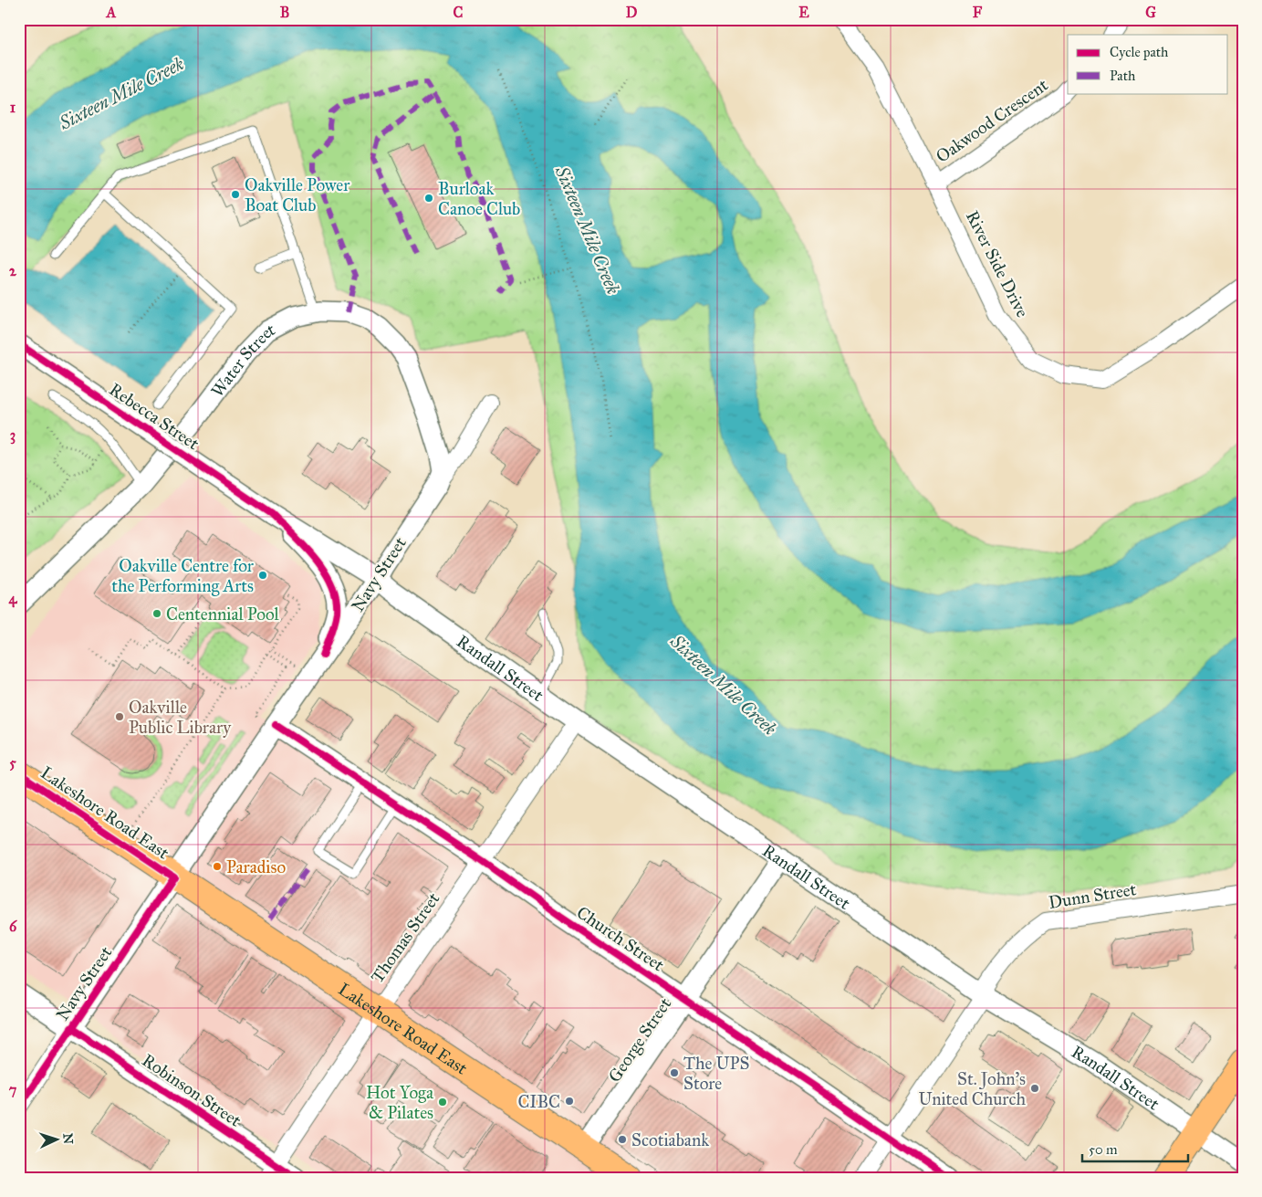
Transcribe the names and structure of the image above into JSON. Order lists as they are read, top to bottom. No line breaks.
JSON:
{"streets":{"main road":["Lakeshore Road East"],"street":["Oakwood Crescent","River Side Drive","Water Street","Rebecca Street","Navy Street","Randall Street","Dunn Street","Thomas Street","Church Street","George Street","Robinson Street"]},"crossings":[["Oakwood Crescent","River Side Drive"],["Water Street","Navy Street"],["Rebecca Street","Navy Street"],["Rebecca Street","Randall Street"],["Navy Street","Randall Street"],["Navy Street","Lakeshore Road East"],["Navy Street","Church Street"],["Navy Street","Robinson Street"],["Randall Street","Dunn Street"],["Randall Street","Thomas Street"],["Randall Street","George Street"],["Lakeshore Road East","Thomas Street"],["Lakeshore Road East","George Street"],["Dunn Street","Church Street"],["Thomas Street","Church Street"],["Thomas Street","Robinson Street"],["Church Street","George Street"]],"water":["Sixteen Mile Creek"],"places":["Oakville Power Boat Club","Burloak Canoe Club","Oakville Centre for the Performing Arts","Centennial Pool","Oakville Public Library","Paradiso","The UPS Store","St. John's United Church","CIBC","Hot Yoga & Pilates","Scotiabank"],"legend":["Cycle path","Path"],"scale_bar":"50 m","north":"right","grid":{"columns":["A","B","C","D","E","F","G"],"rows":["1","2","3","4","5","6","7"]}}
